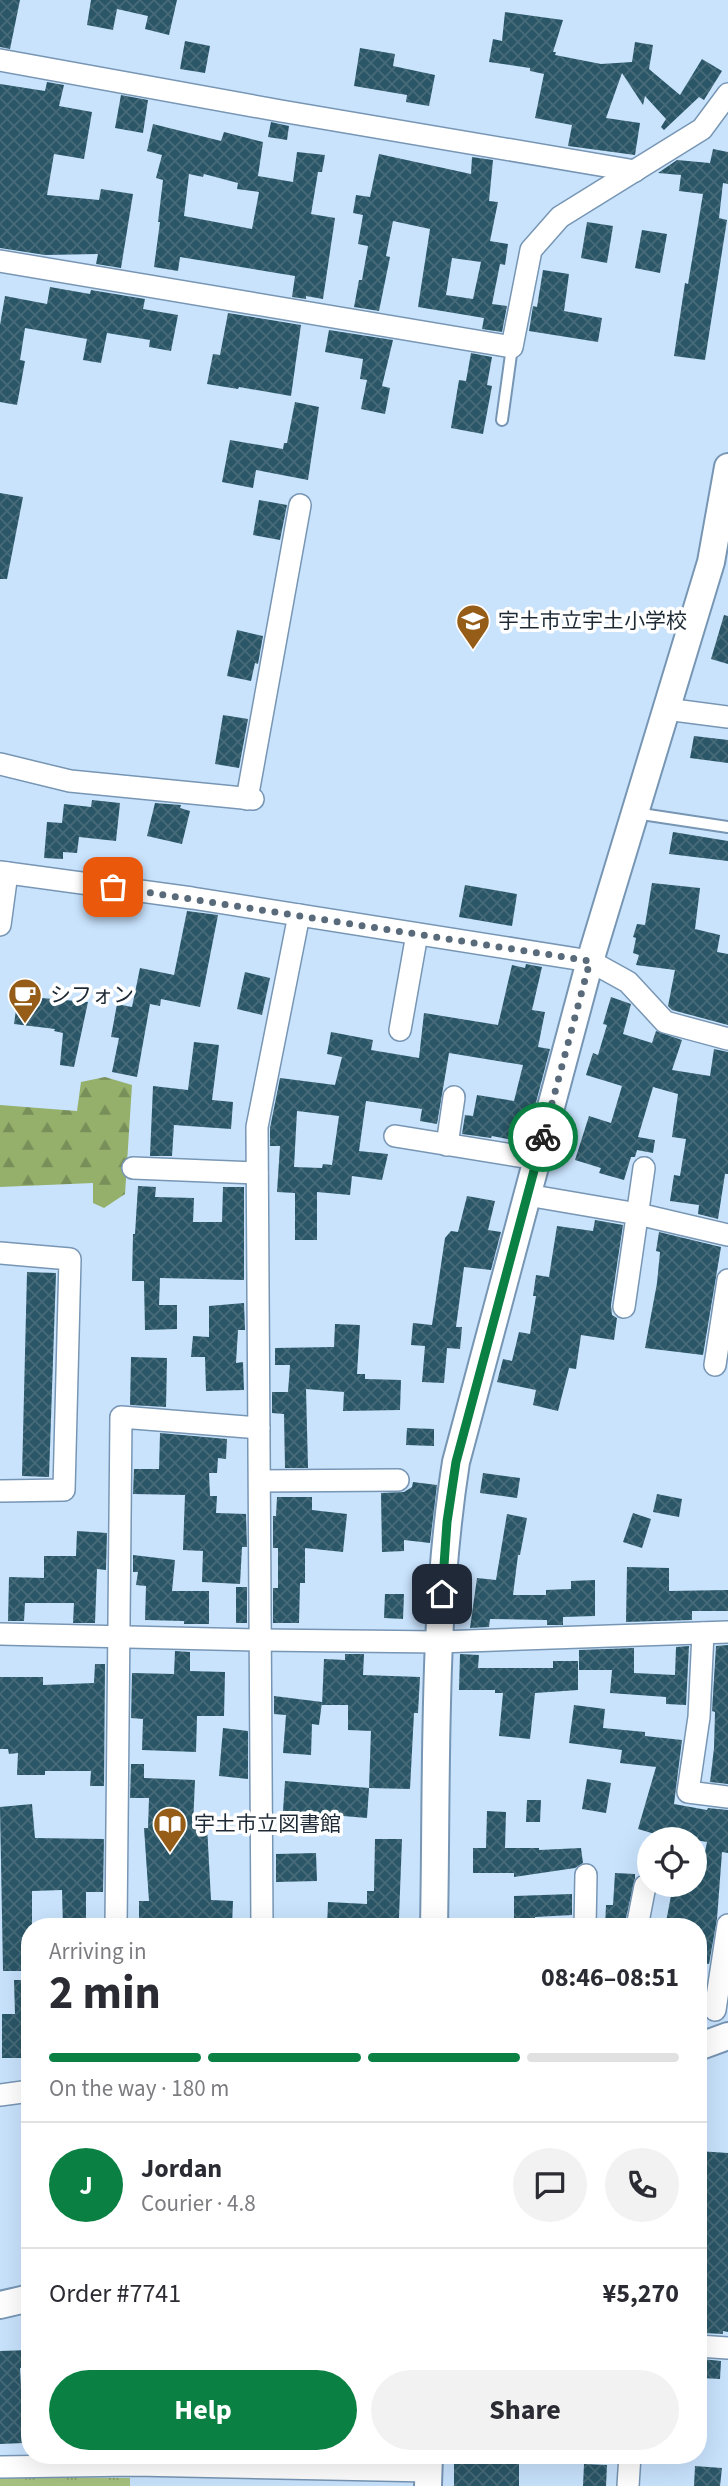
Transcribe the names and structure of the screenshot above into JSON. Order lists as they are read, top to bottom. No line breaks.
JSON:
{"places":{"school or university":["宇土市立宇土小学校"],"cafe":["シフォン"],"library":["宇土市立図書館"]},"page":{"heading":["2 min","Arriving in","08:46–08:51"],"panel":["Jordan","Courier · 4.8","Order #7741","¥5,270"],"bar":"On the way · 180 m","round":"J","buttons":["Help","Share"]}}
